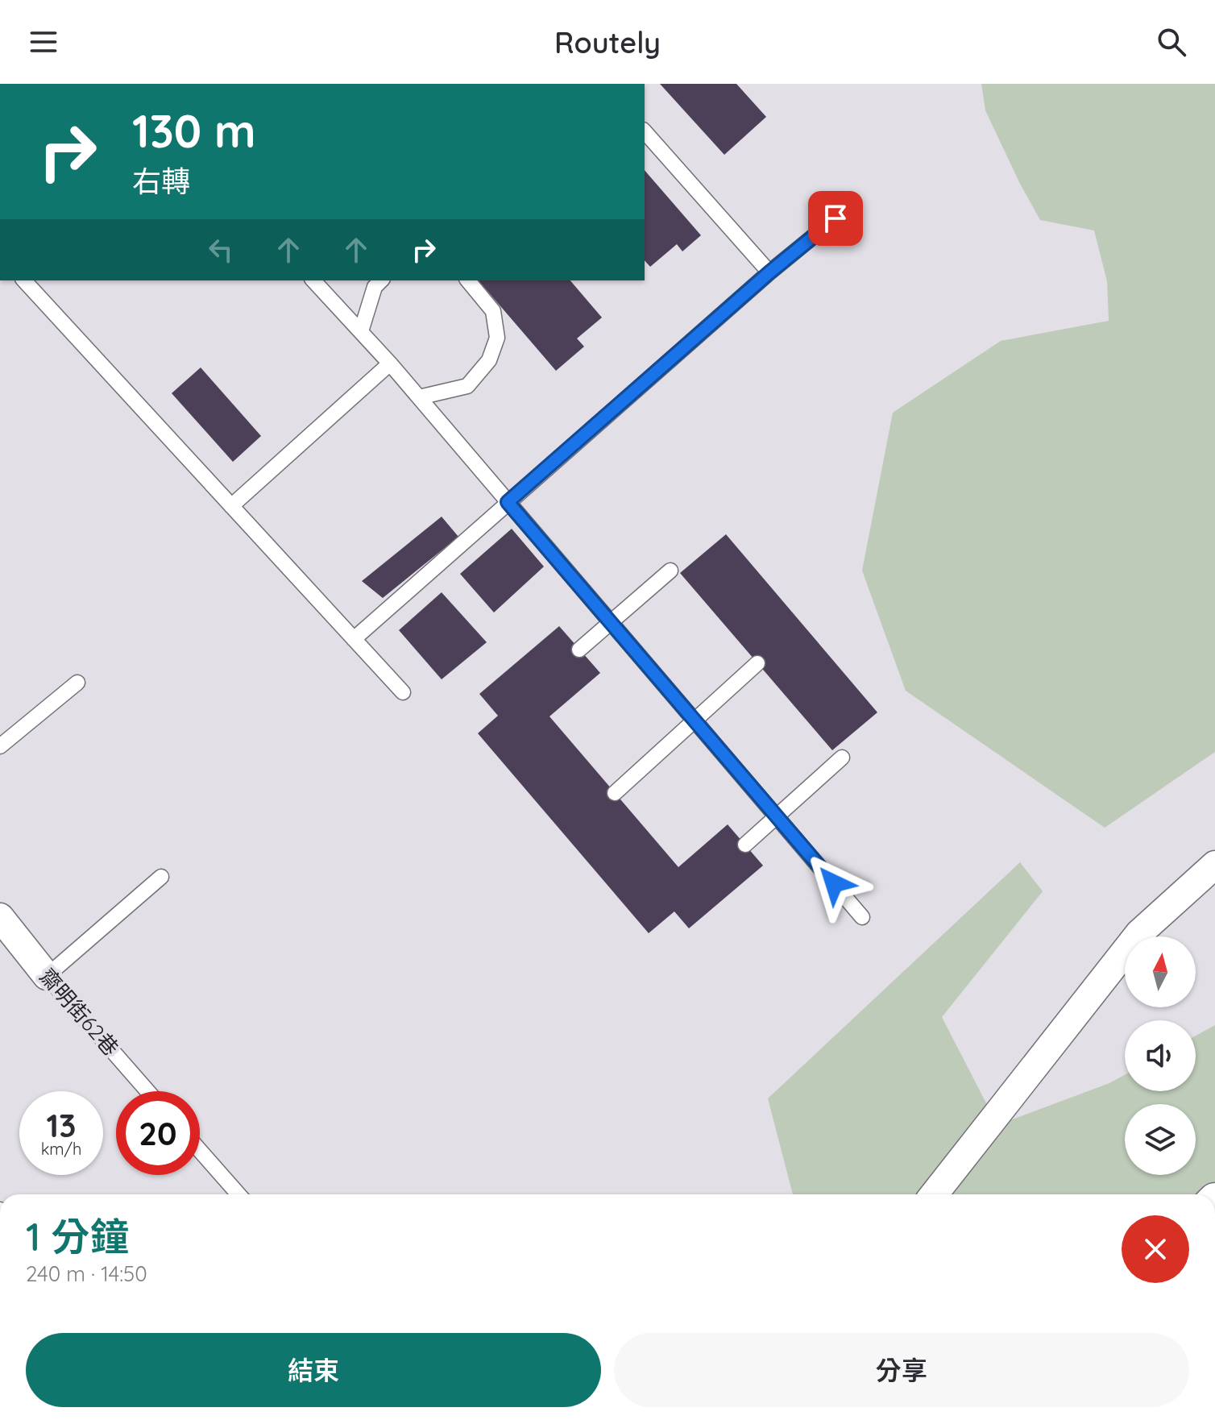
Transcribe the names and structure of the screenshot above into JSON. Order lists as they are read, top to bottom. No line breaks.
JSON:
{"streets":{"street":["齋明街62巷"]},"north":"top","page":{"header":"Routely","turn":["130 m","右轉"],"speed":"13 km/h","limit":"20","heading":["1 分鐘","240 m · 14:50"],"buttons":["結束","分享"]}}
